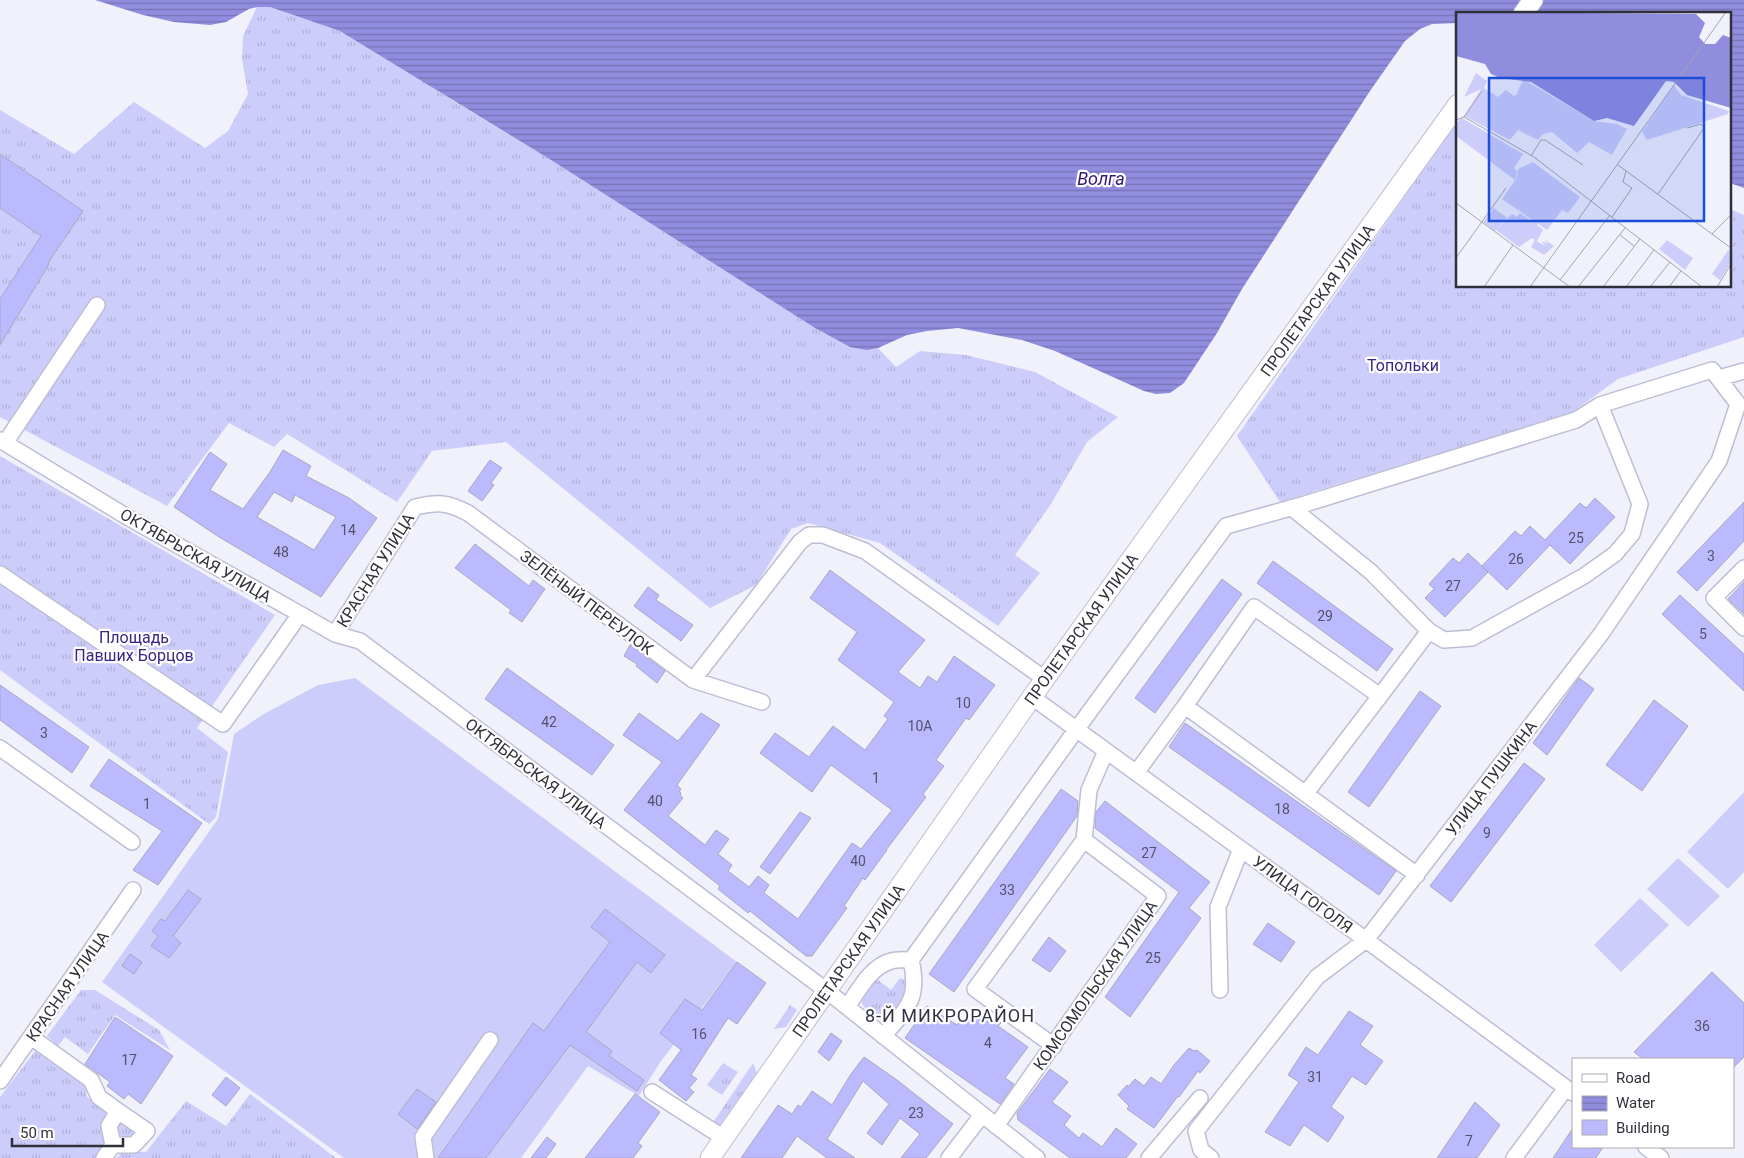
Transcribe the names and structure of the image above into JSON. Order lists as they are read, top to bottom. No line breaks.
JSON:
{"streets":{"main road":["ПРОЛЕТАРСКАЯ УЛИЦА"],"street":["ОКТЯБРЬСКАЯ УЛИЦА","КРАСНАЯ УЛИЦА","ЗЕЛЁНЫЙ ПЕРЕУЛОК","УЛИЦА ПУШКИНА","УЛИЦА ГОГОЛЯ","КОМСОМОЛЬСКАЯ УЛИЦА"]},"crossings":[["ПРОЛЕТАРСКАЯ УЛИЦА","ОКТЯБРЬСКАЯ УЛИЦА"],["ПРОЛЕТАРСКАЯ УЛИЦА","УЛИЦА ГОГОЛЯ"],["ОКТЯБРЬСКАЯ УЛИЦА","КРАСНАЯ УЛИЦА"],["ОКТЯБРЬСКАЯ УЛИЦА","КОМСОМОЛЬСКАЯ УЛИЦА"],["КРАСНАЯ УЛИЦА","ЗЕЛЁНЫЙ ПЕРЕУЛОК"],["УЛИЦА ПУШКИНА","УЛИЦА ГОГОЛЯ"]],"districts":["8-Й МИКРОРАЙОН"],"water":["Волга"],"parks":["Топольки","Площадь Павших Борцов"],"house_numbers":["14","25","48","3","26","27","29","5","10","42","10А","3","1","40","1","18","9","27","40","33","25","36","16","4","17","31","23","7"],"legend":["Road","Water","Building"],"scale_bar":"50 m"}
